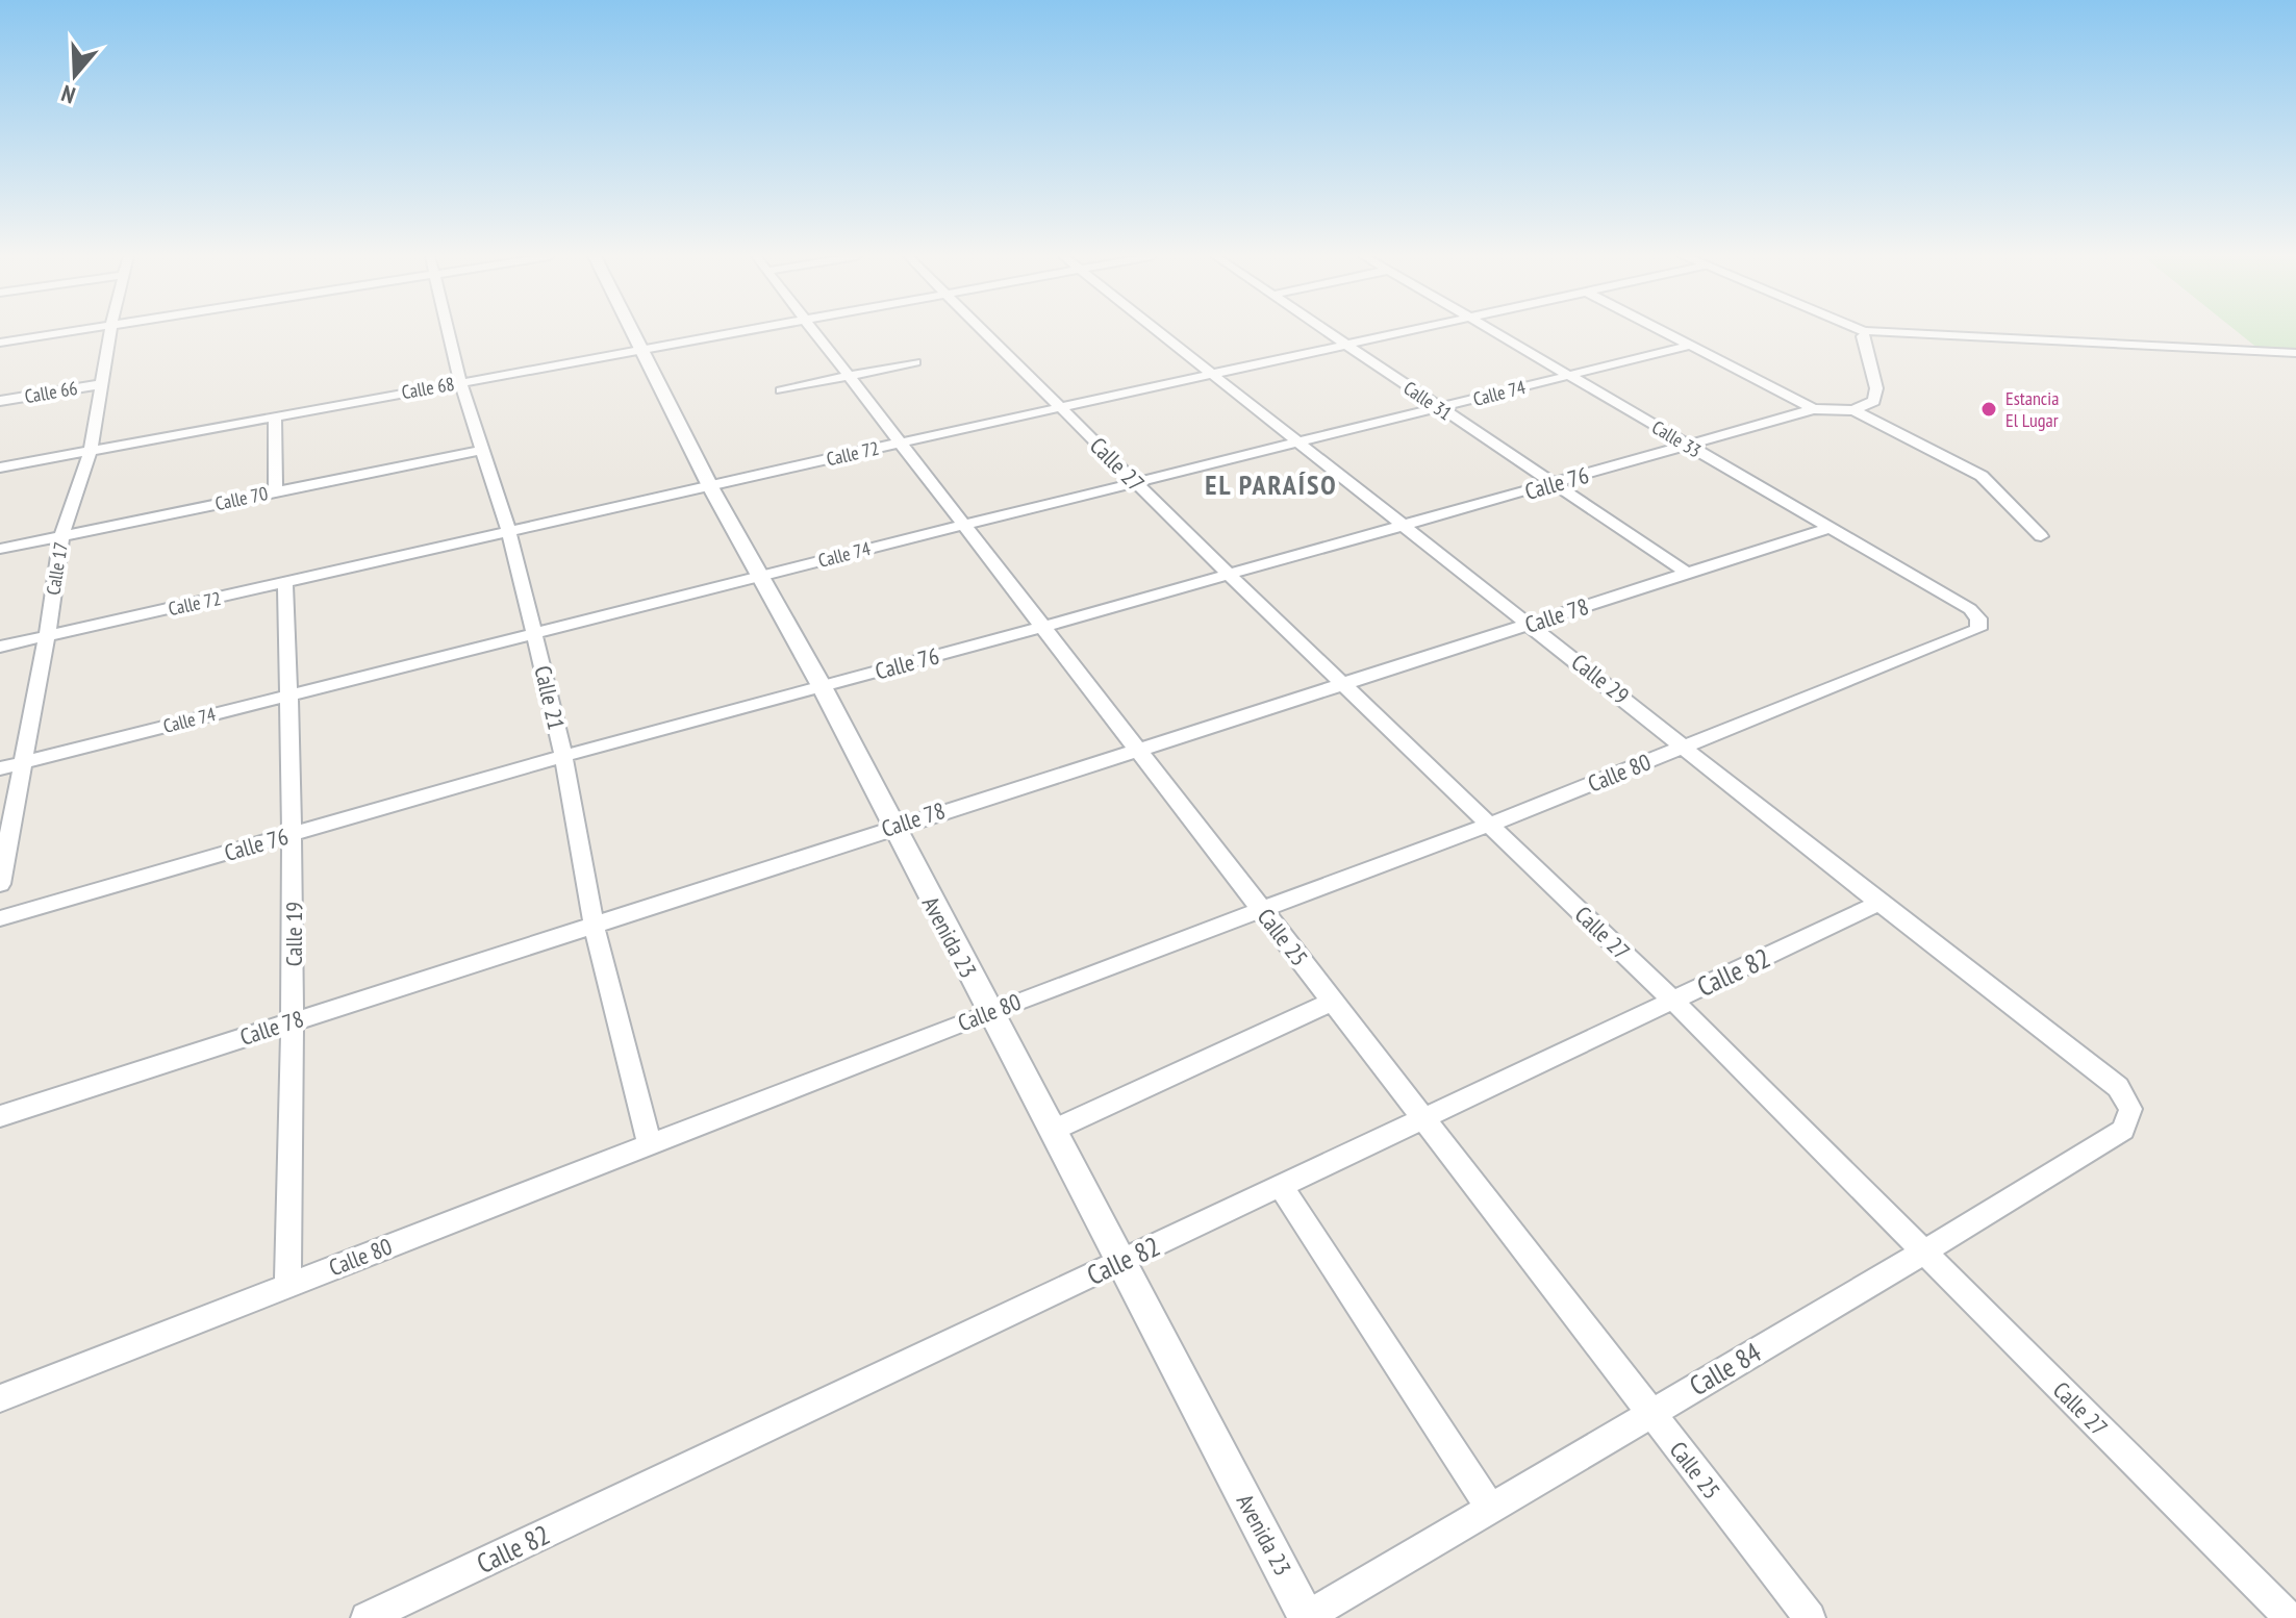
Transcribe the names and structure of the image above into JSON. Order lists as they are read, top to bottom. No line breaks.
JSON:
{"streets":{"street":["Calle 68","Calle 66","Calle 74","Calle 31","Calle 33","Calle 72","Calle 27","Calle 76","Calle 70","Calle 17","Calle 78","Calle 29","Calle 21","Calle 80","Calle 19","Avenida 23","Calle 25","Calle 82","Calle 84"]},"crossings":[["Calle 68","Calle 17"],["Calle 68","Calle 21"],["Calle 68","Avenida 23"],["Calle 66","Calle 17"],["Calle 74","Calle 31"],["Calle 74","Calle 33"],["Calle 74","Calle 27"],["Calle 74","Calle 17"],["Calle 74","Calle 29"],["Calle 74","Calle 21"],["Calle 74","Calle 19"],["Calle 74","Avenida 23"],["Calle 74","Calle 25"],["Calle 31","Calle 72"],["Calle 31","Calle 76"],["Calle 31","Calle 78"],["Calle 33","Calle 76"],["Calle 33","Calle 78"],["Calle 33","Calle 80"],["Calle 72","Calle 27"],["Calle 72","Calle 17"],["Calle 72","Calle 29"],["Calle 72","Calle 21"],["Calle 72","Calle 19"],["Calle 72","Avenida 23"],["Calle 72","Calle 25"],["Calle 27","Calle 76"],["Calle 27","Calle 78"],["Calle 27","Calle 80"],["Calle 27","Calle 82"],["Calle 27","Calle 84"],["Calle 76","Calle 29"],["Calle 76","Calle 21"],["Calle 76","Calle 19"],["Calle 76","Avenida 23"],["Calle 76","Calle 25"],["Calle 70","Calle 17"],["Calle 70","Calle 21"],["Calle 78","Calle 29"],["Calle 78","Calle 21"],["Calle 78","Calle 19"],["Calle 78","Avenida 23"],["Calle 78","Calle 25"],["Calle 29","Calle 80"],["Calle 29","Calle 82"],["Calle 29","Calle 84"],["Calle 21","Calle 80"],["Calle 80","Calle 19"],["Calle 80","Avenida 23"],["Calle 80","Calle 25"],["Avenida 23","Calle 82"],["Avenida 23","Calle 84"],["Calle 25","Calle 82"],["Calle 25","Calle 84"]],"districts":["EL PARAÍSO"],"places":["Estancia El Lugar"],"north":"bottom"}
